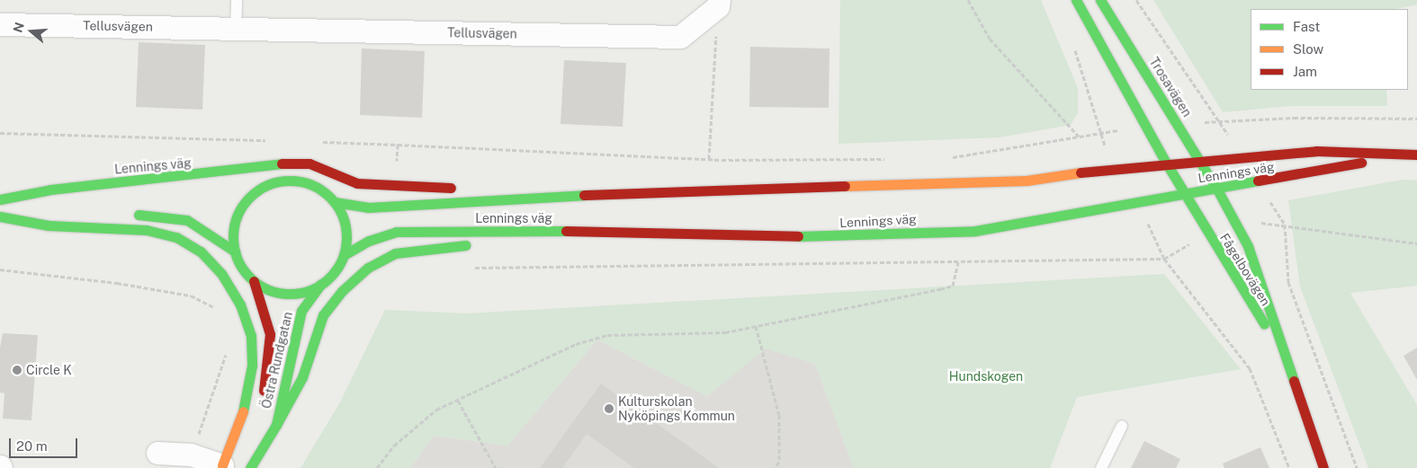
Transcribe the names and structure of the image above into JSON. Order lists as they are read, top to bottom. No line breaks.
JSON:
{"streets":{"main road":["Trosavägen","Lennings väg","Fågelbovägen","Östra Rundgatan"],"street":["Tellusvägen"]},"crossings":[["Trosavägen","Lennings väg"],["Trosavägen","Fågelbovägen"],["Lennings väg","Fågelbovägen"],["Lennings väg","Östra Rundgatan"]],"parks":["Hundskogen"],"places":["Circle K","Kulturskolan Nyköpings Kommun"],"legend":["Fast","Slow","Jam"],"scale_bar":"20 m","north":"left"}
